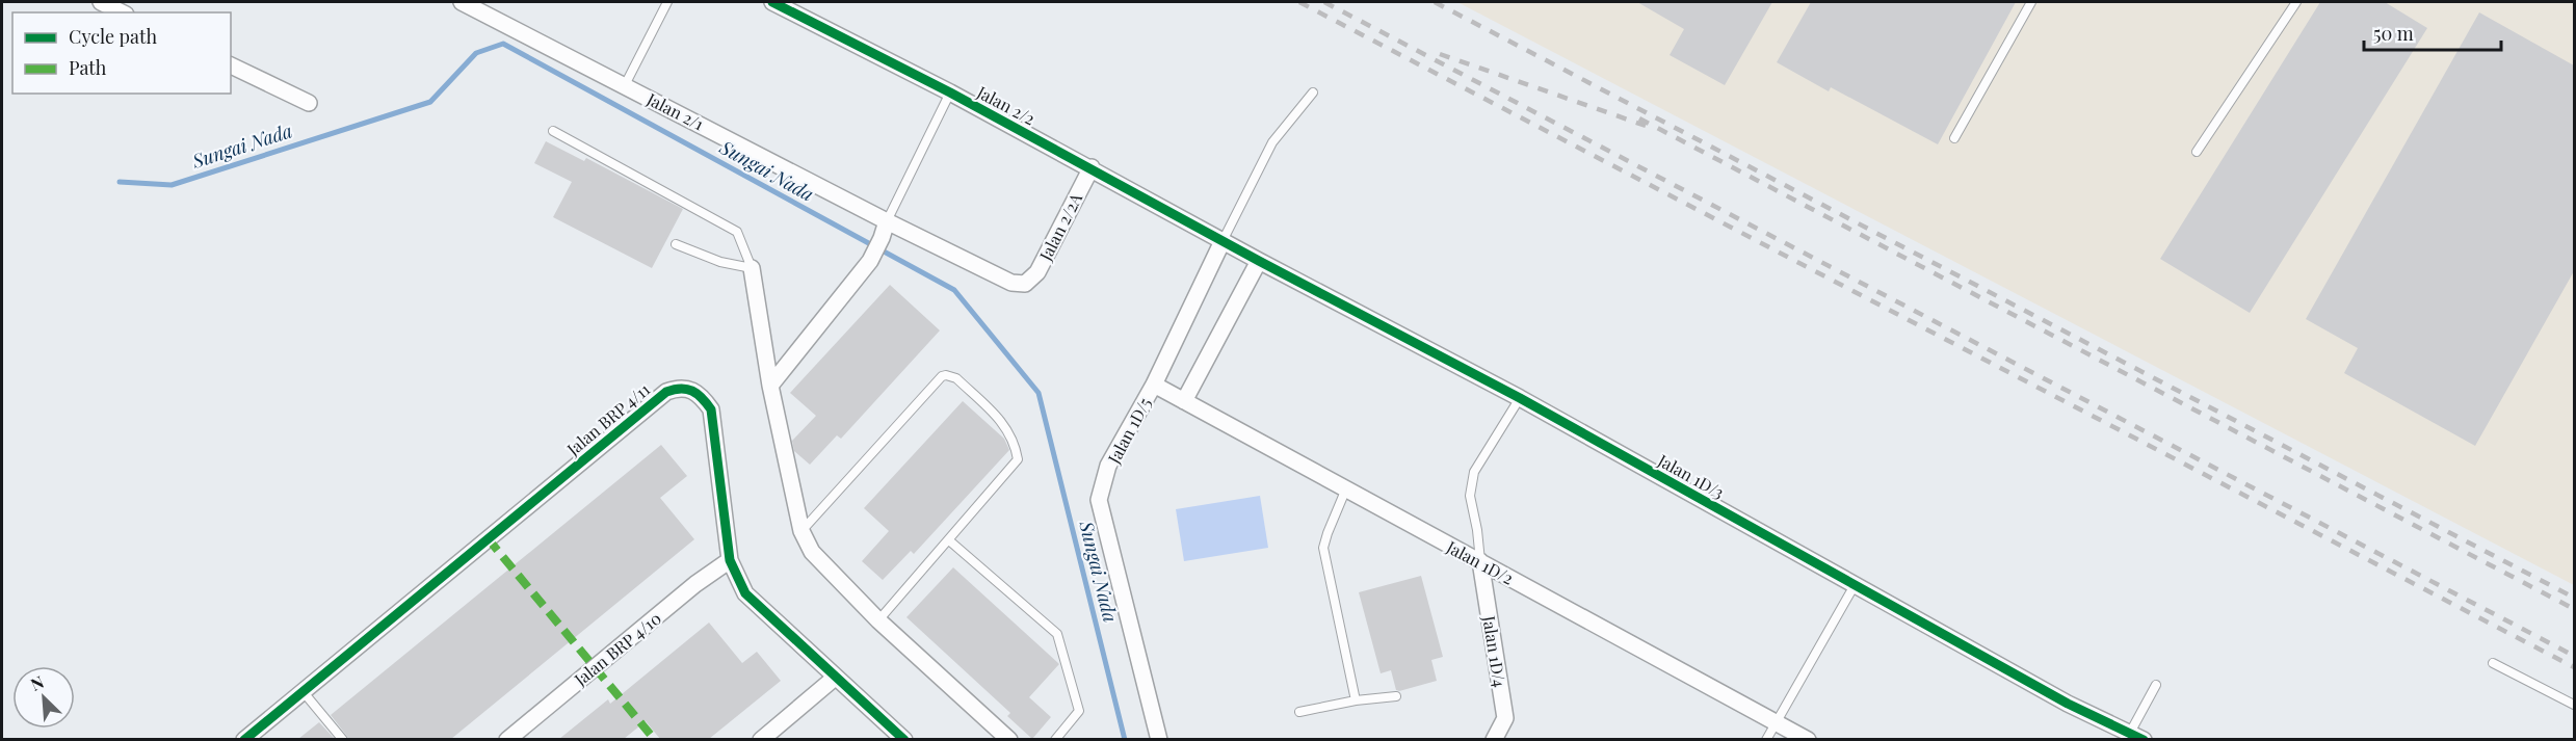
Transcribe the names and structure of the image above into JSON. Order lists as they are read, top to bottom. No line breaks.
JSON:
{"streets":{"street":["Jalan 2/2","Jalan 2/1","Jalan 2/2A","Jalan BRP 4/11","Jalan 1D/5","Jalan 1D/3","Jalan 1D/2","Jalan BRP 4/10","Jalan 1D/4"]},"crossings":[["Jalan 2/2","Jalan 2/2A"],["Jalan 2/2","Jalan 1D/5"],["Jalan 2/2","Jalan 1D/3"],["Jalan 2/1","Jalan 2/2A"],["Jalan BRP 4/11","Jalan BRP 4/10"],["Jalan 1D/5","Jalan 1D/3"],["Jalan 1D/5","Jalan 1D/2"],["Jalan 1D/2","Jalan 1D/4"]],"water":["Sungai Nada"],"legend":["Cycle path","Path"],"scale_bar":"50 m","north":"top left"}
